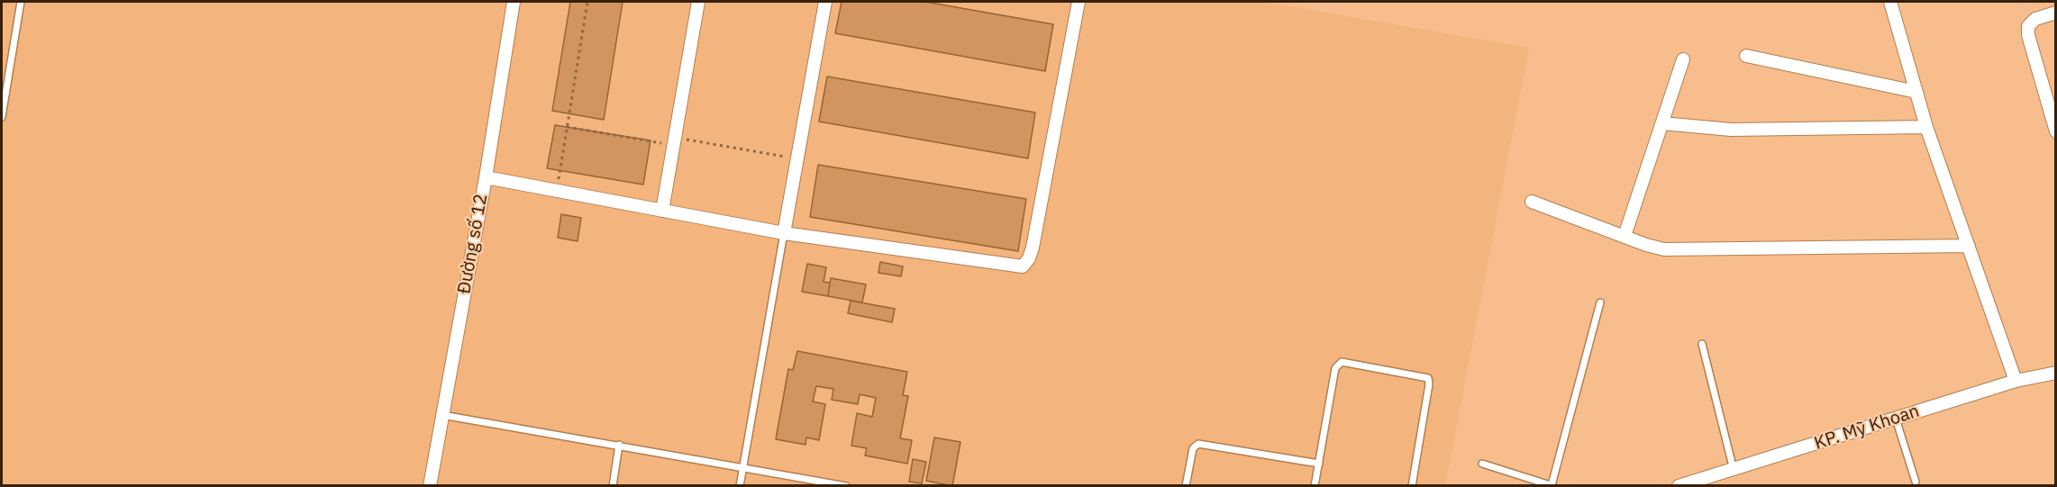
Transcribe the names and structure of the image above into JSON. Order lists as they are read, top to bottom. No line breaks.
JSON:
{"streets":{"street":["Đường số 12","KP. Mỹ Khoan"]}}
